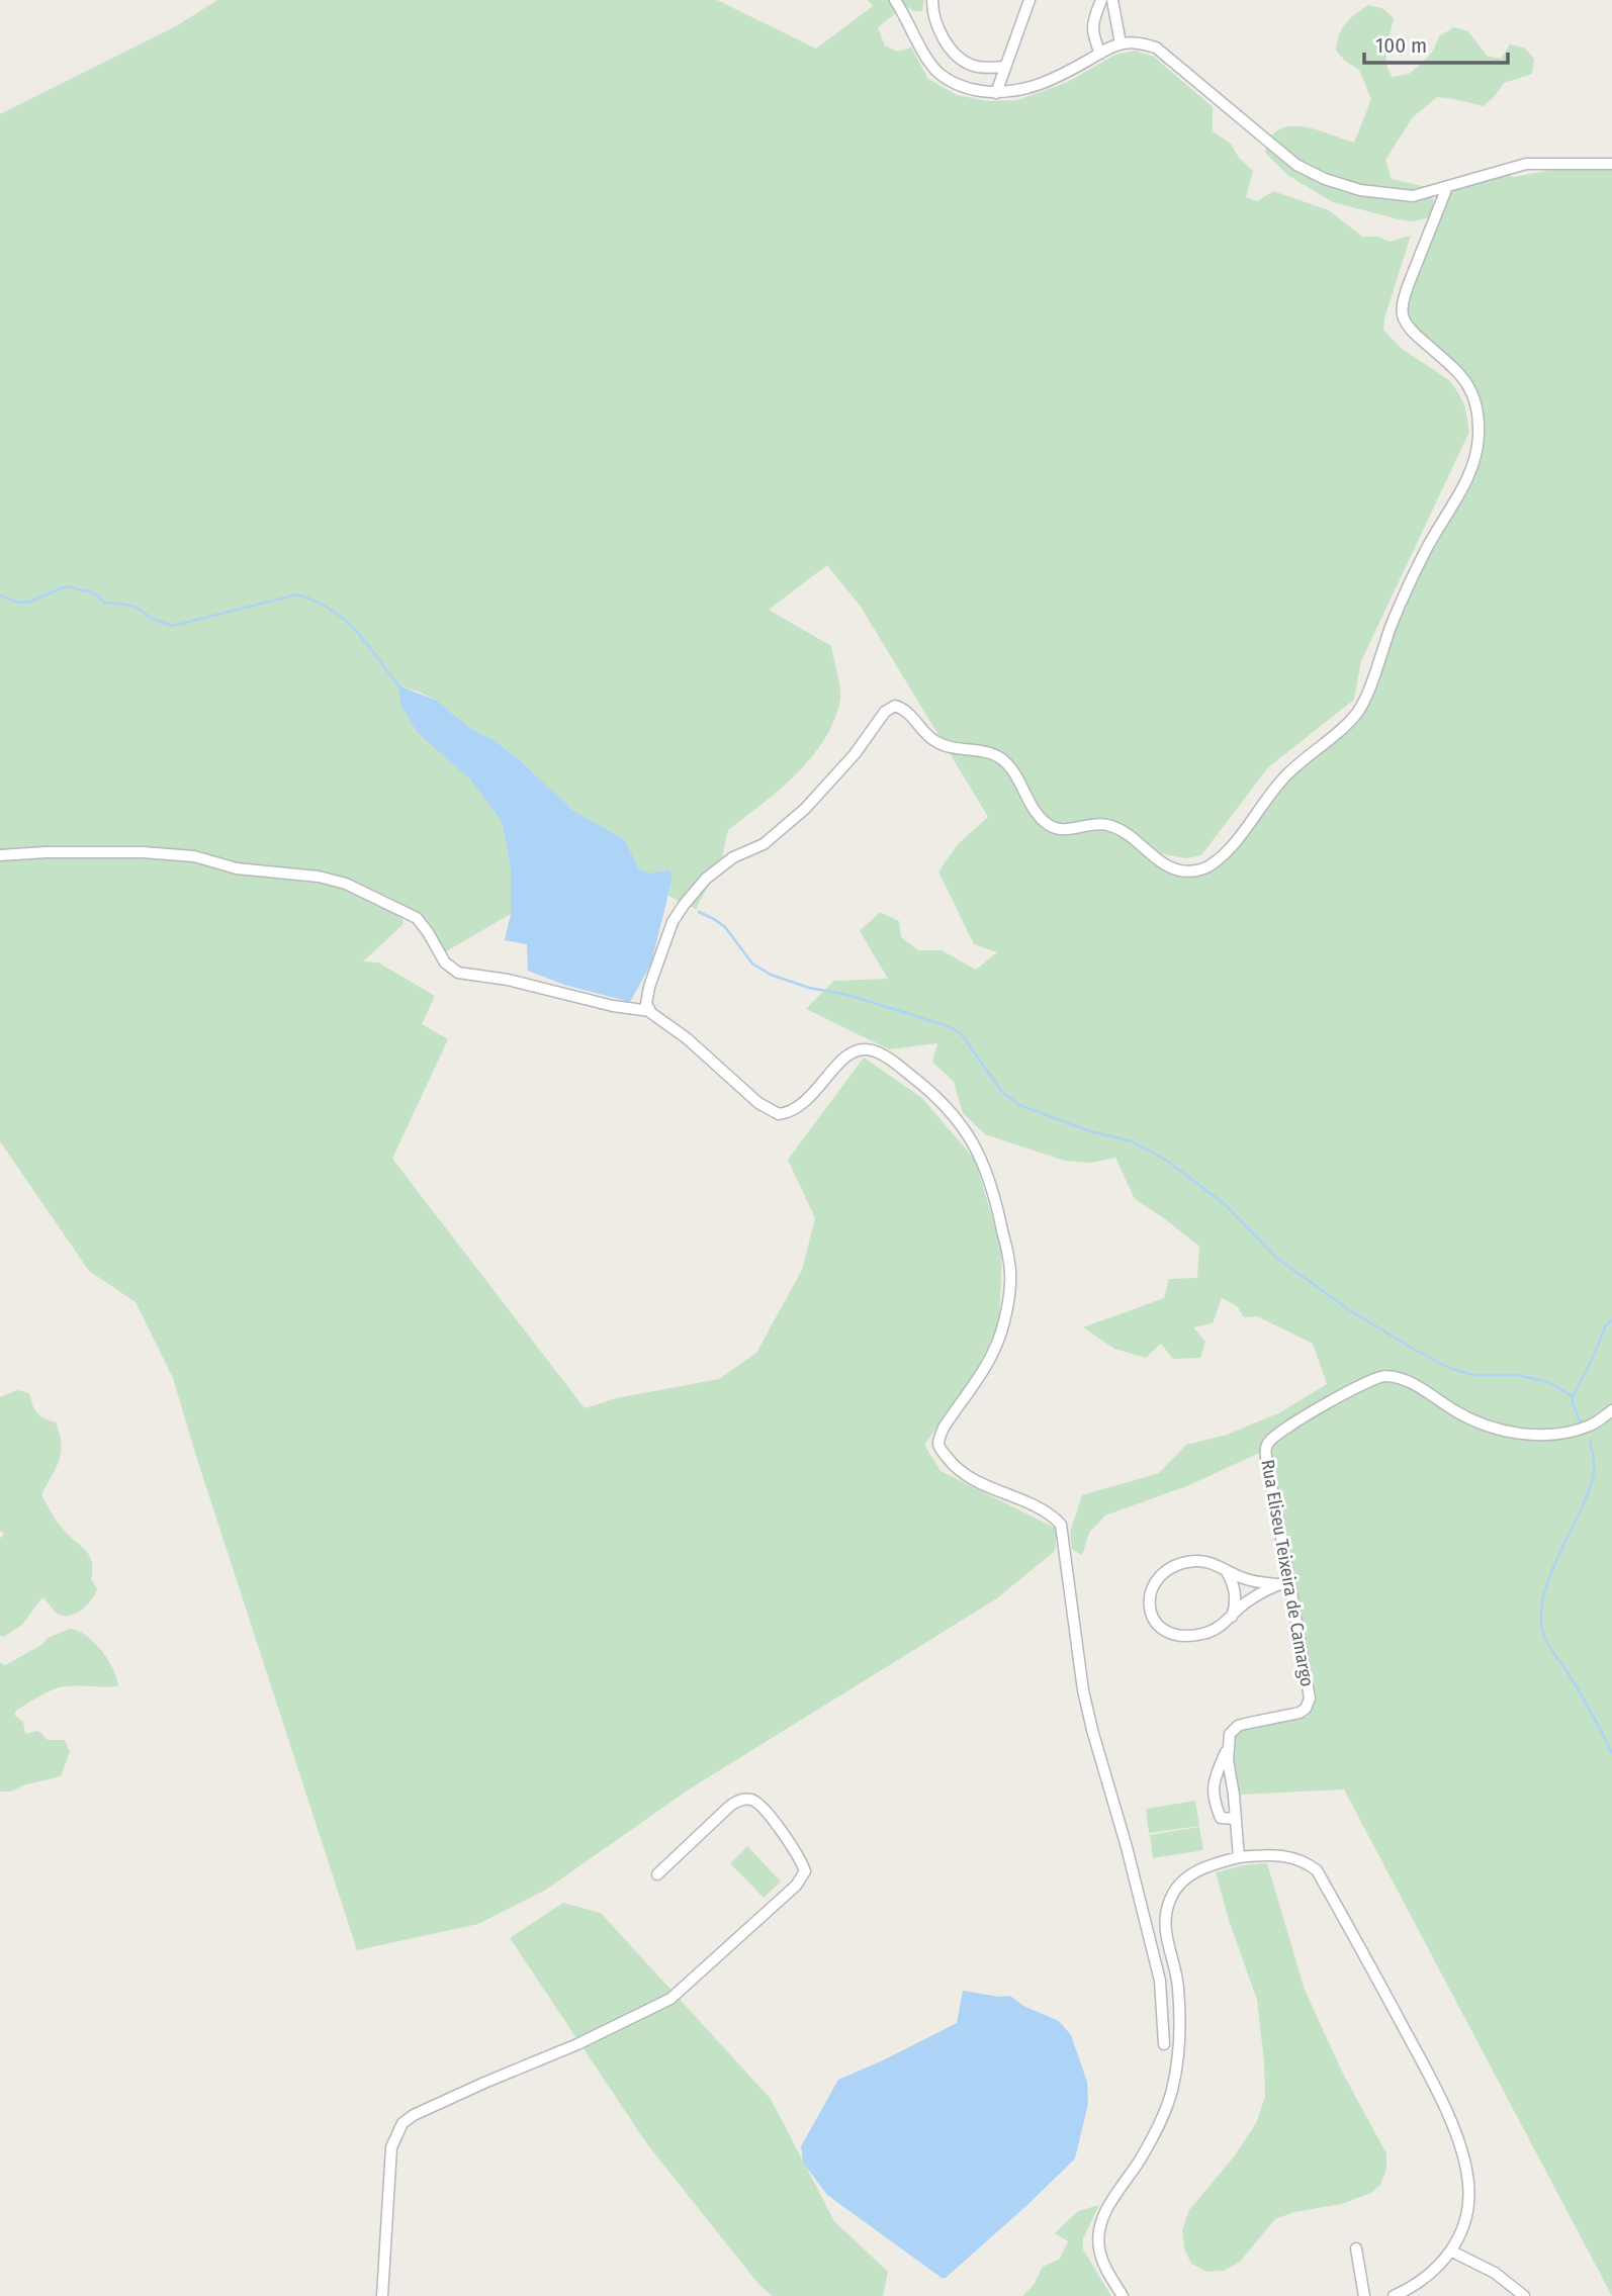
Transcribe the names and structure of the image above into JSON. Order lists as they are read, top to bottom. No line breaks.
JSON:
{"streets":{"street":["Rua Eliseu Teixeira de Camargo"]},"scale_bar":"100 m"}
